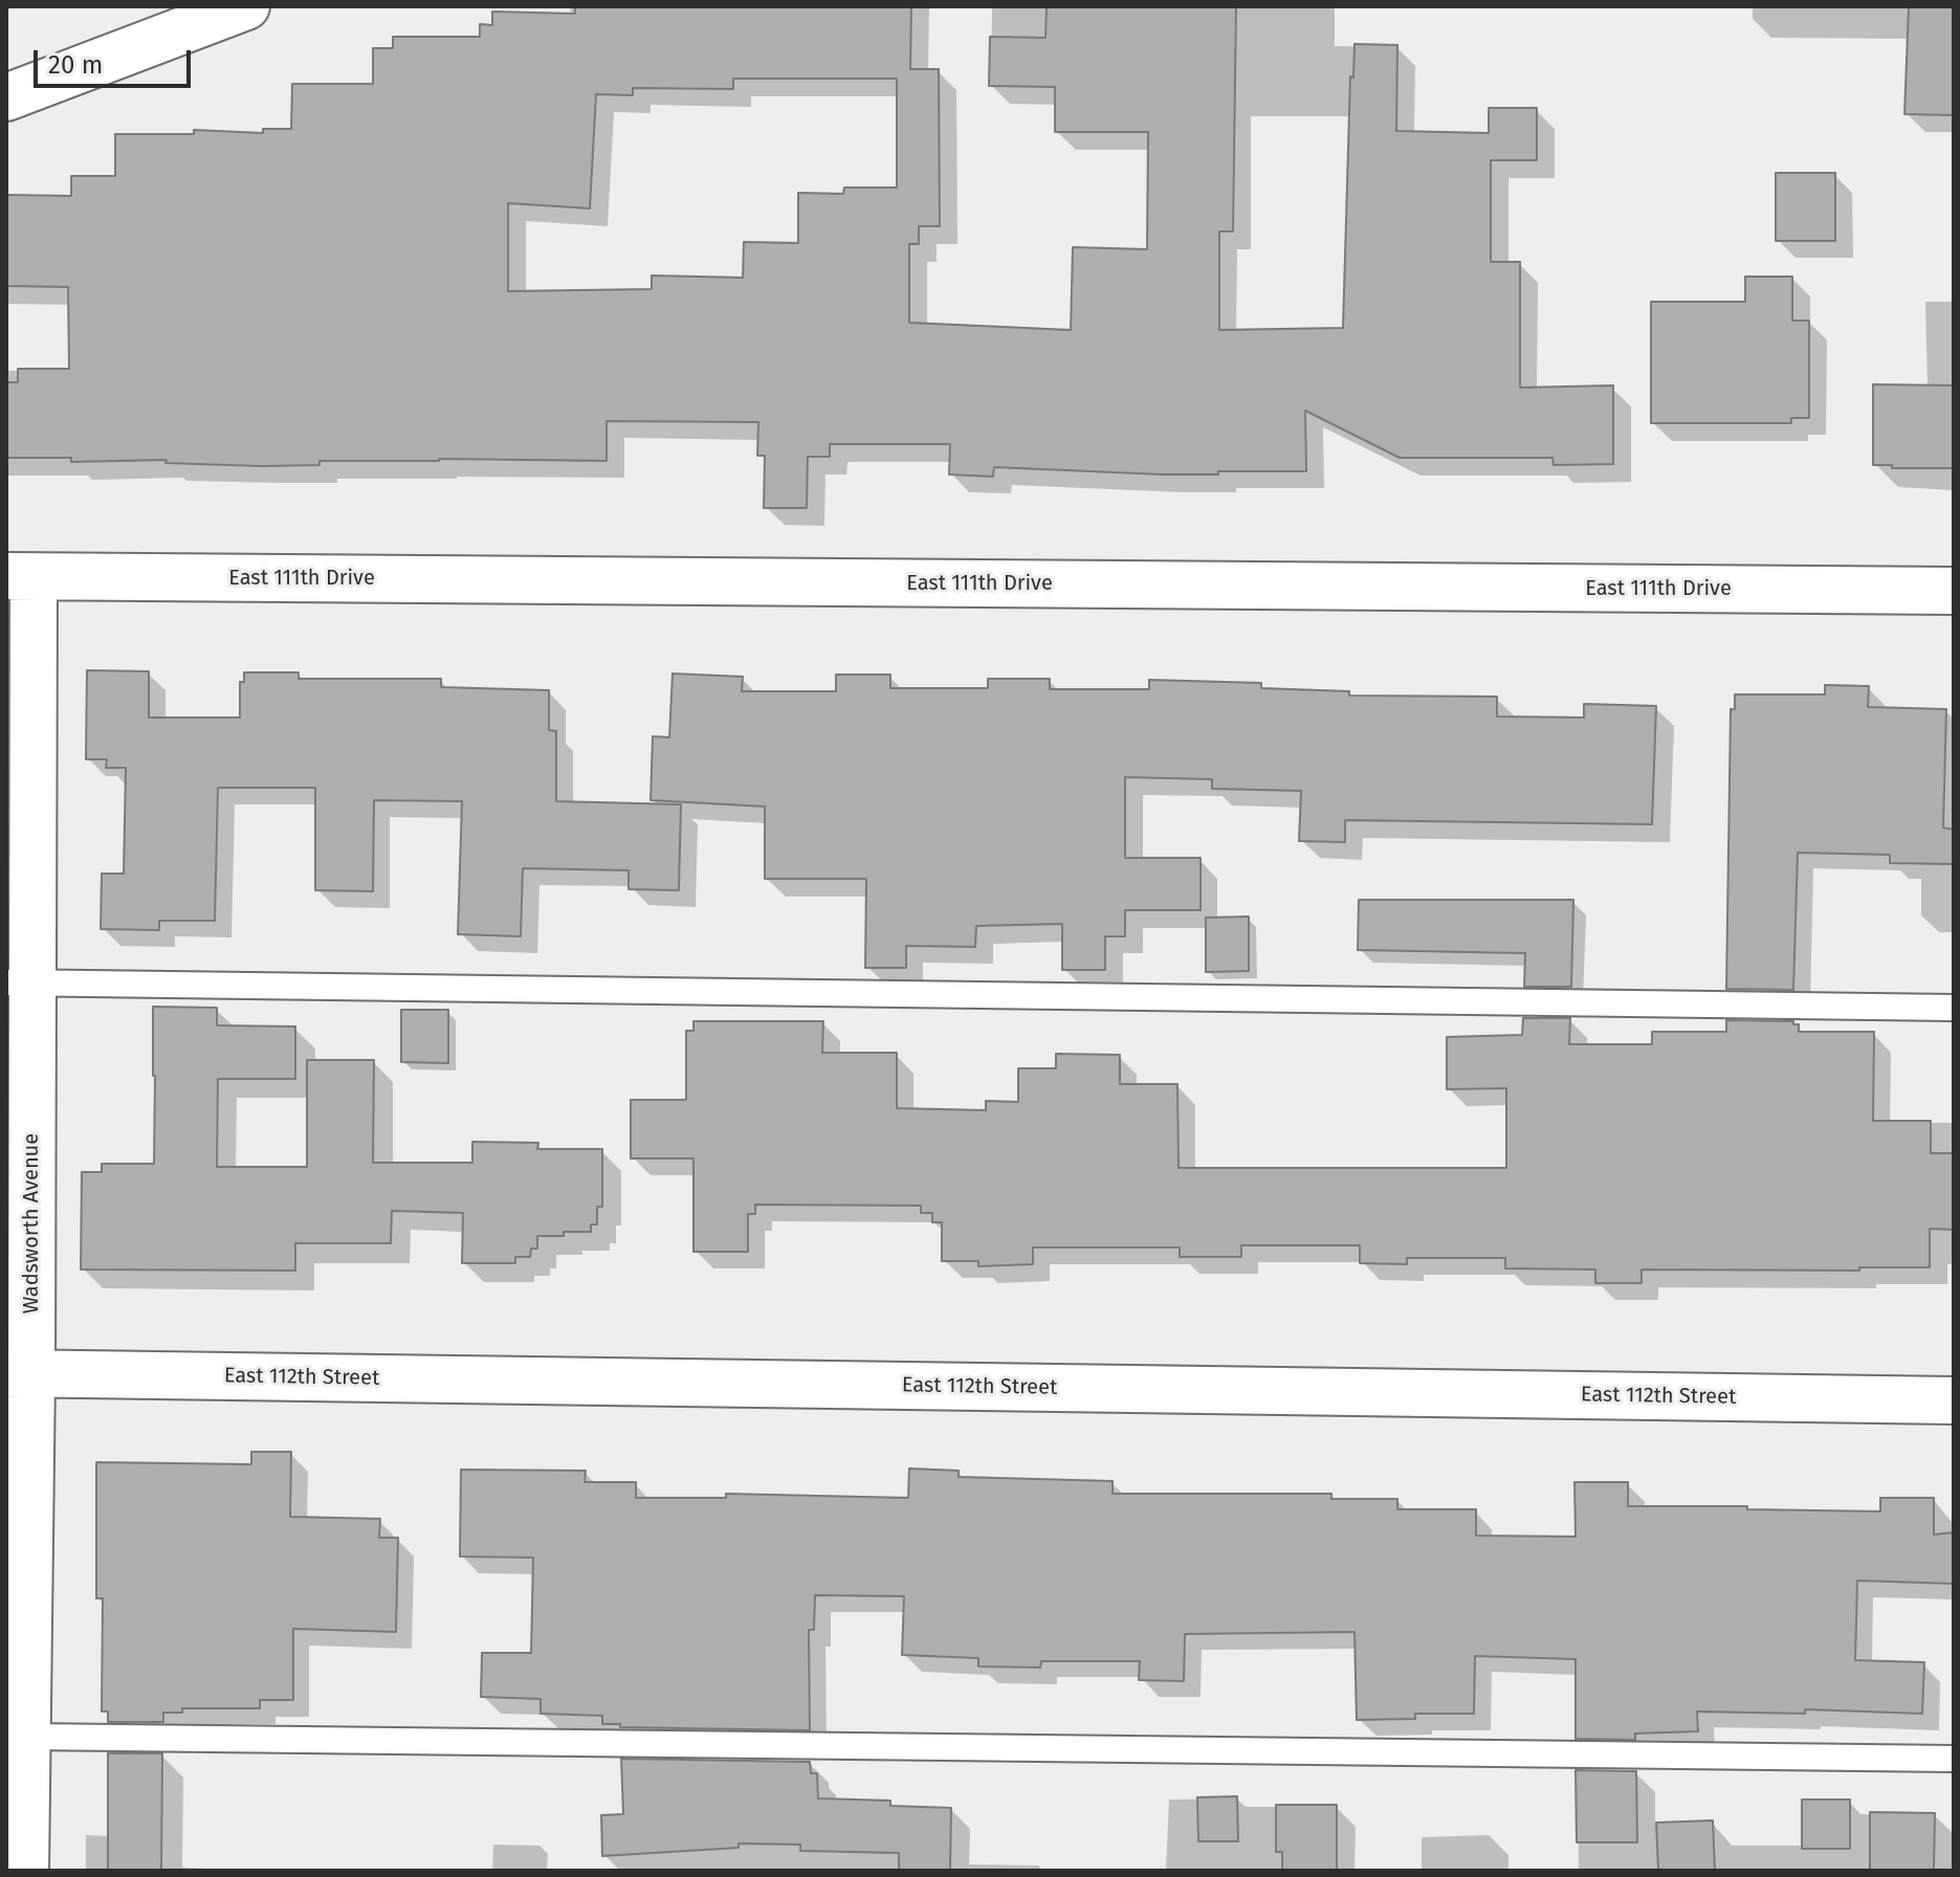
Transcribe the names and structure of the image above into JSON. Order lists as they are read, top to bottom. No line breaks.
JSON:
{"streets":{"street":["East 111th Drive","Wadsworth Avenue","East 112th Street"]},"crossings":[["East 111th Drive","Wadsworth Avenue"],["Wadsworth Avenue","East 112th Street"]],"scale_bar":"20 m"}
